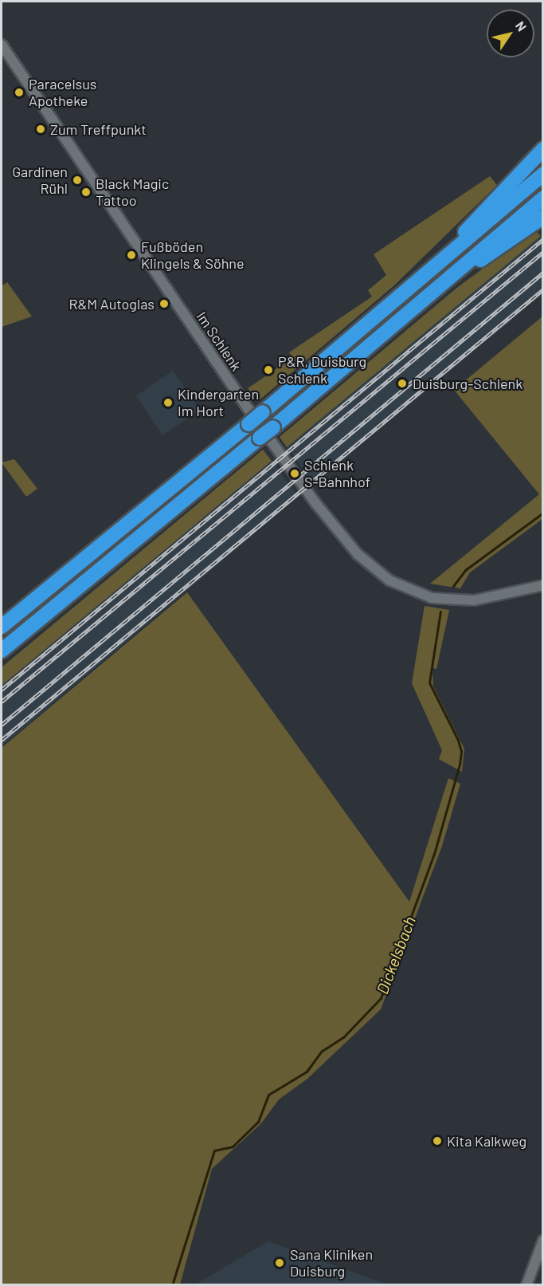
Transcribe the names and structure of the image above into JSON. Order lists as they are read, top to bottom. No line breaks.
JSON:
{"streets":{"street":["Im Schlenk"]},"water":["Dickelsbach"],"places":["Paracelsus Apotheke","Zum Treffpunkt","Gardinen Rühl","Black Magic Tattoo","Fußböden Klingels & Söhne","R&M Autoglas","P&R, Duisburg Schlenk","Duisburg-Schlenk","Kindergarten Im Hort","Schlenk S-Bahnhof","Kita Kalkweg","Sana Kliniken Duisburg"],"north":"top right"}
